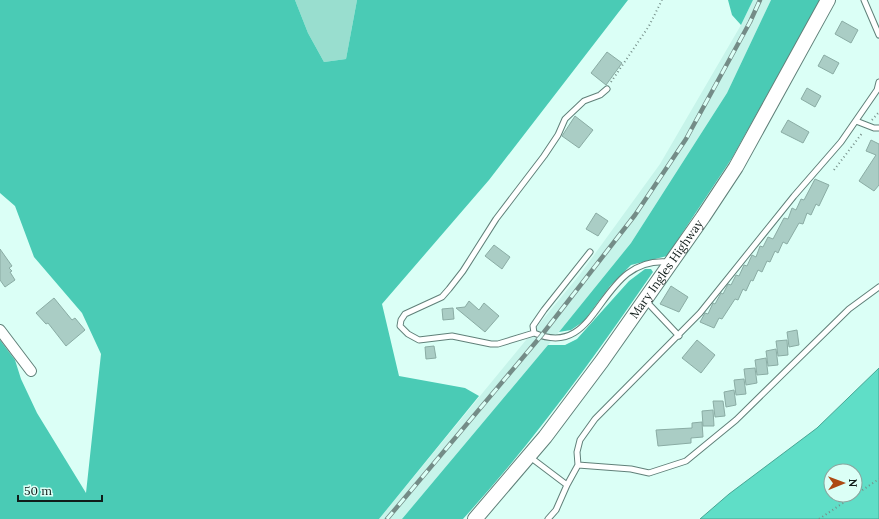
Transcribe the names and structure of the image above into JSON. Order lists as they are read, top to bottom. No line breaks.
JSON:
{"streets":{"street":["Mary Ingles Highway"]},"scale_bar":"50 m","north":"right"}
